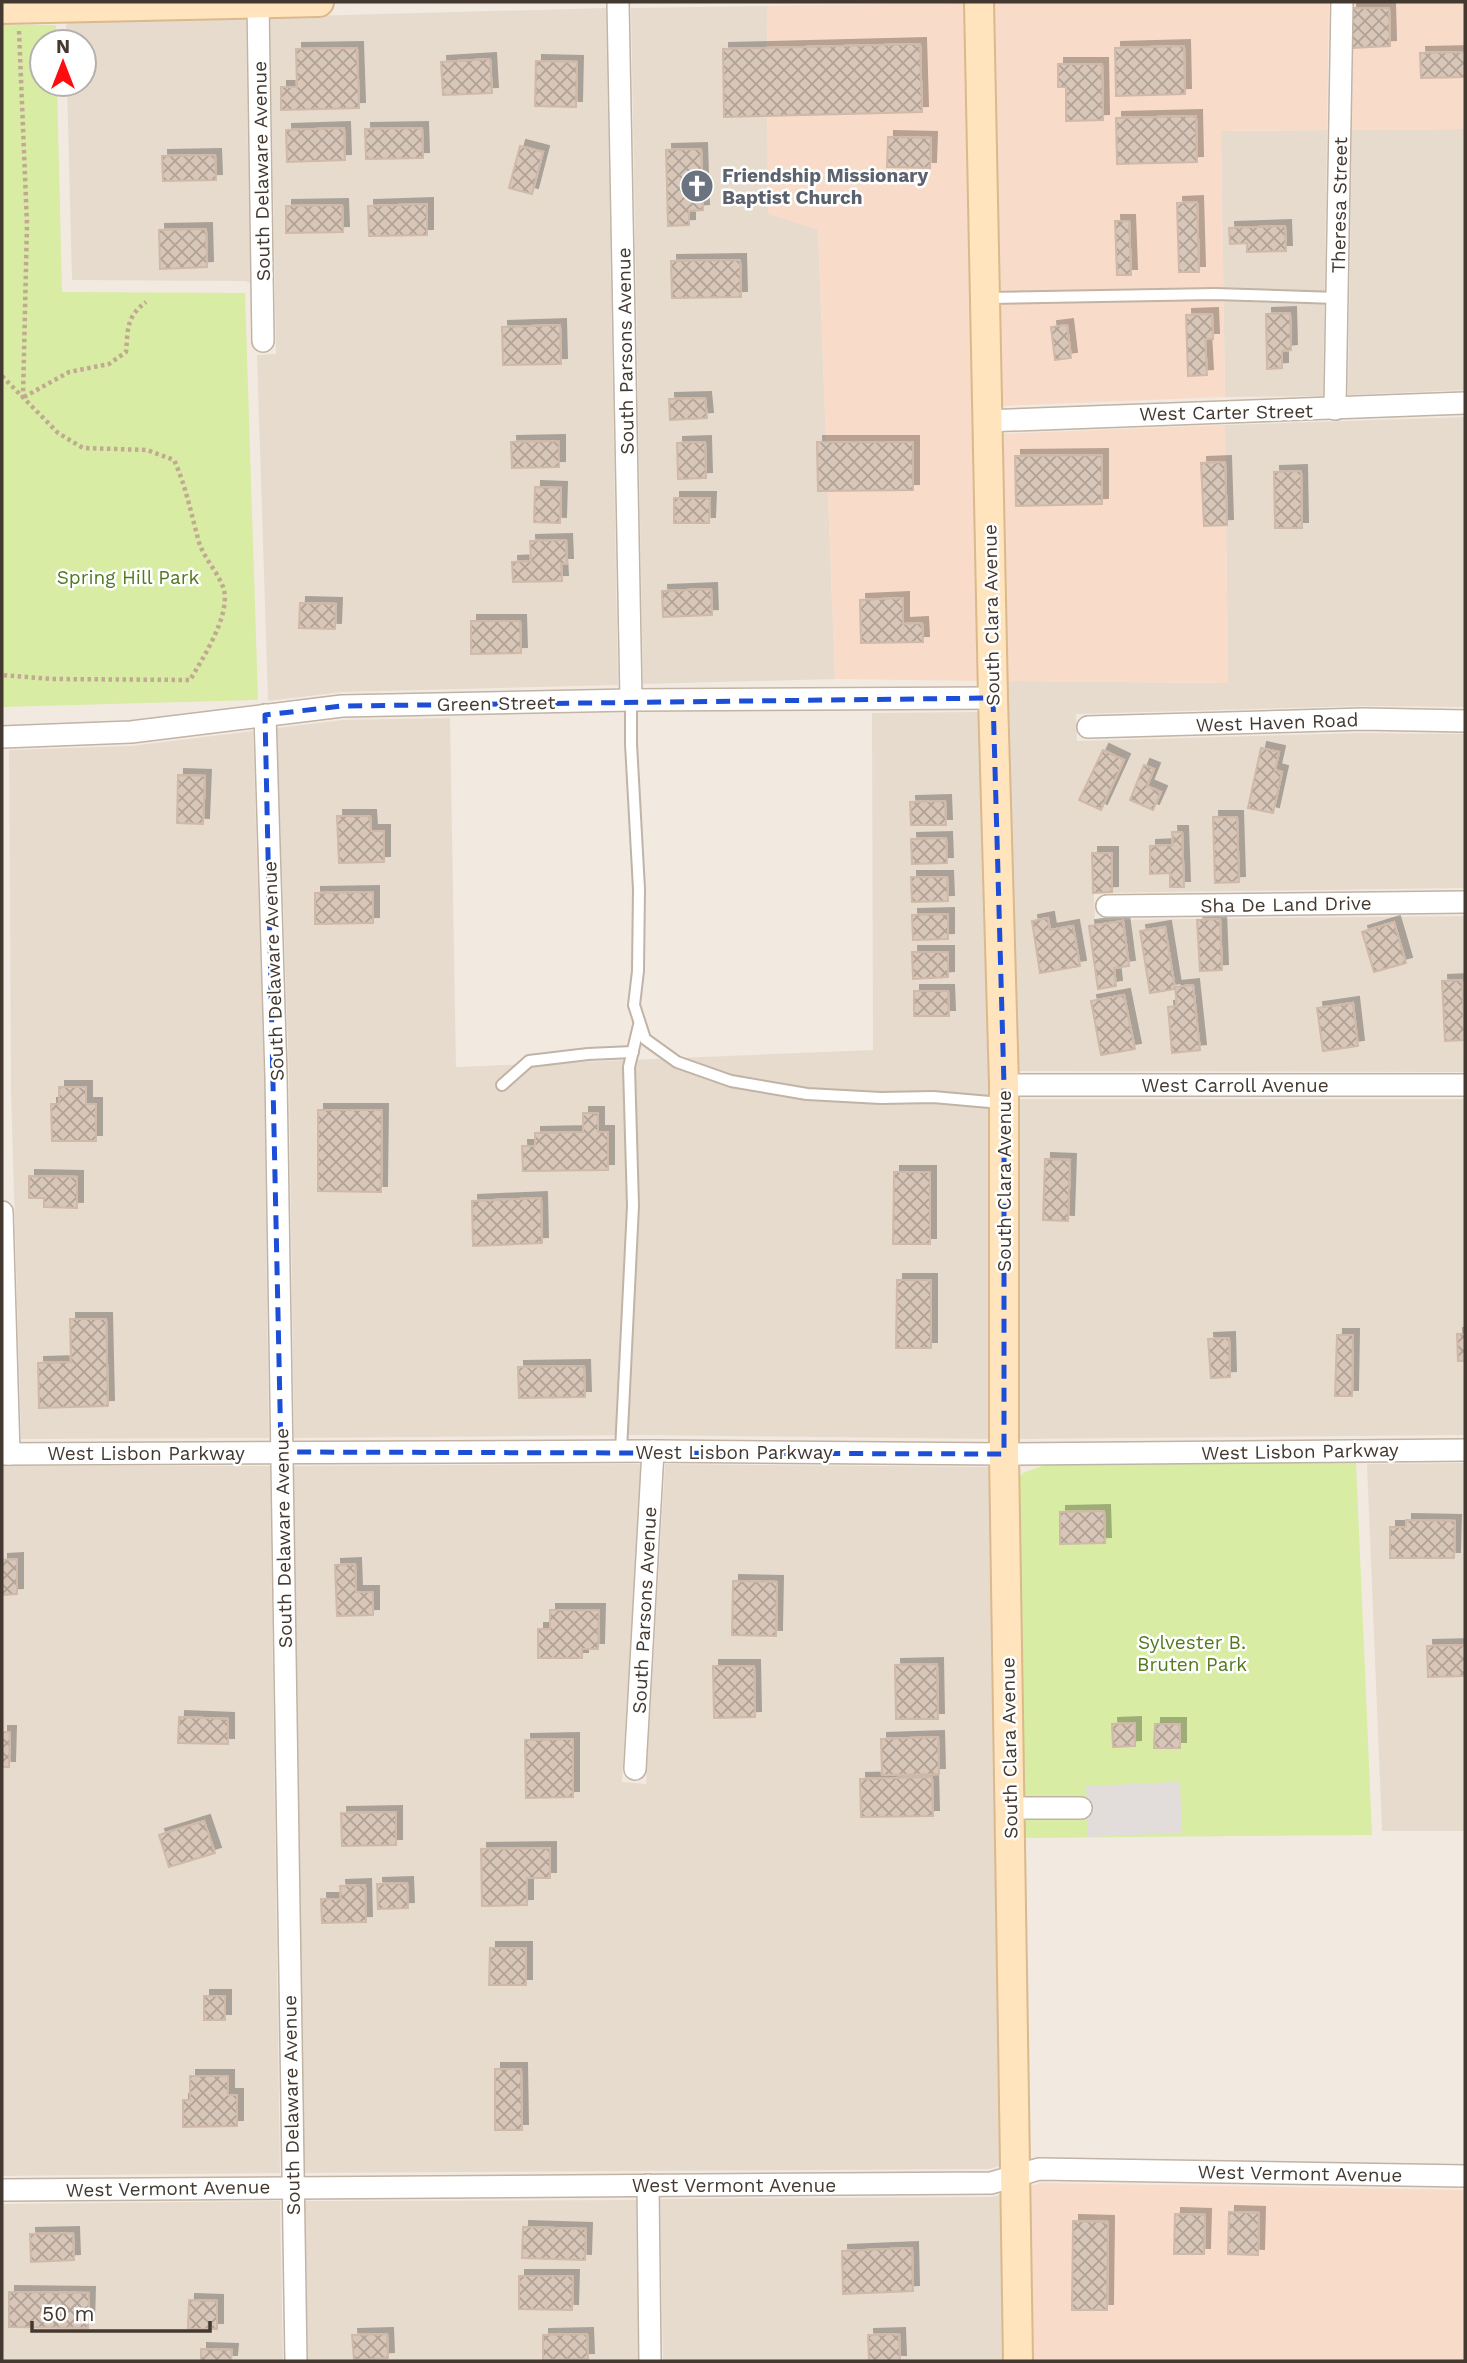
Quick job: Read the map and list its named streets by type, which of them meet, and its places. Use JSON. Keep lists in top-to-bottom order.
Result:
{
  "streets": {
    "street": [
      "South Delaware Avenue",
      "Theresa Street",
      "South Parsons Avenue",
      "West Carter Street",
      "South Clara Avenue",
      "Green Street",
      "West Haven Road",
      "Sha De Land Drive",
      "West Carroll Avenue",
      "West Lisbon Parkway",
      "West Vermont Avenue"
    ]
  },
  "crossings": [
    ["South Delaware Avenue", "Green Street"],
    ["South Delaware Avenue", "West Lisbon Parkway"],
    ["South Delaware Avenue", "West Vermont Avenue"],
    ["Theresa Street", "West Carter Street"],
    ["South Parsons Avenue", "Green Street"],
    ["South Parsons Avenue", "West Lisbon Parkway"],
    ["West Carter Street", "South Clara Avenue"],
    ["South Clara Avenue", "Green Street"],
    ["South Clara Avenue", "West Carroll Avenue"],
    ["South Clara Avenue", "West Lisbon Parkway"],
    ["South Clara Avenue", "West Vermont Avenue"]
  ],
  "parks": ["Spring Hill Park", "Sylvester B. Bruten Park"],
  "places": {
    "church": ["Friendship Missionary Baptist Church"]
  },
  "scale_bar": "50 m",
  "north": "top"
}
